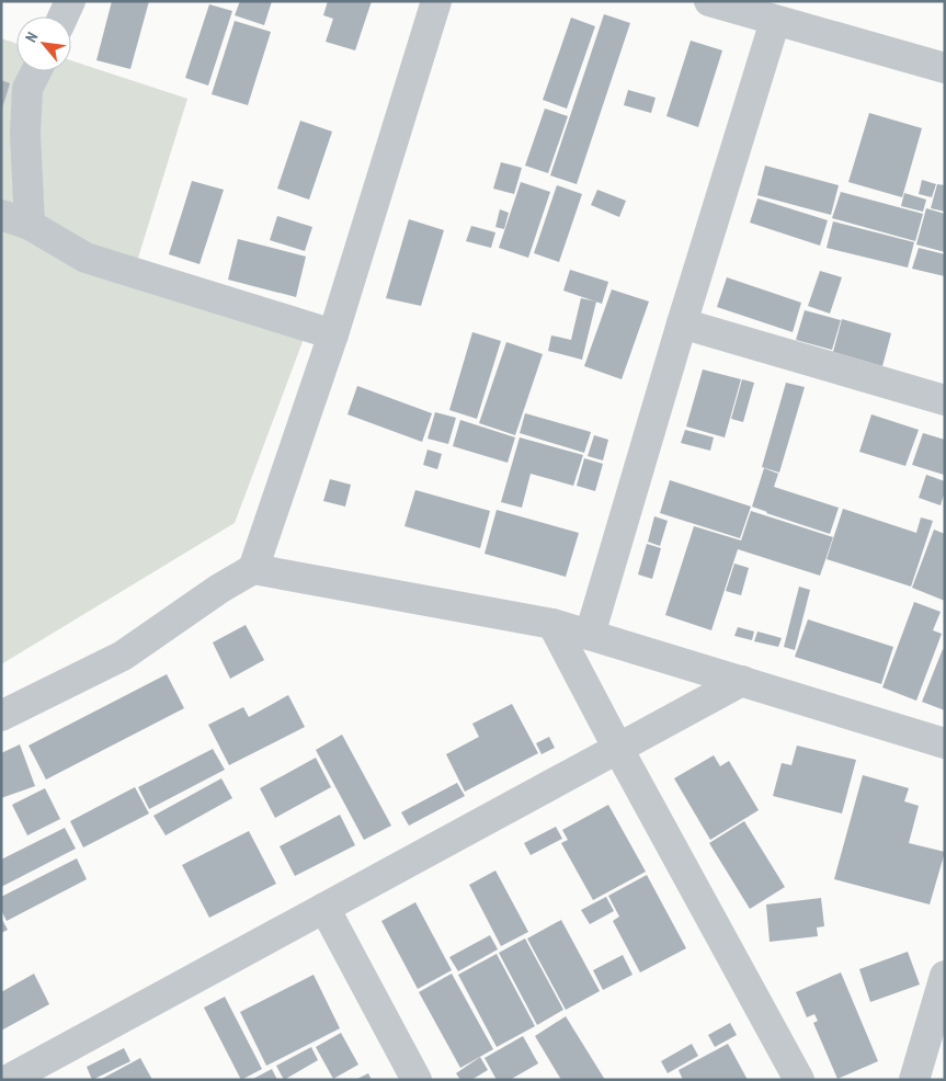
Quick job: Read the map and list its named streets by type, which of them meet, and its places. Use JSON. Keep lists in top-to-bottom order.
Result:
{
  "north": "top left"
}
